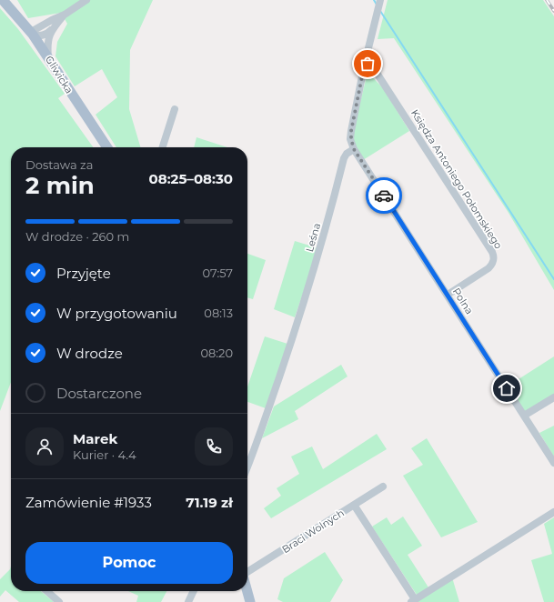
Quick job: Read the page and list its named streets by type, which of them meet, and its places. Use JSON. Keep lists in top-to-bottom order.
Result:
{
  "streets": {
    "main road": ["Gliwicka", "Braci Wolnych"],
    "street": ["Księdza Antoniego Połomskiego", "Leśna", "Polna"]
  },
  "crossings": [
    ["Księdza Antoniego Połomskiego", "Polna"],
    ["Leśna", "Polna"]
  ],
  "page": {
    "heading": ["2 min", "Dostawa za", "08:25–08:30"],
    "panel": [
      "Marek",
      "Kurier · 4.4",
      "Zamówienie #1933",
      "71.19 zł"
    ],
    "bar": "W drodze · 260 m",
    "list": [
      ["Przyjęte", "07:57"],
      ["W przygotowaniu", "08:13"],
      ["W drodze", "08:20"],
      "Dostarczone"
    ],
    "buttons": "Pomoc"
  }
}
